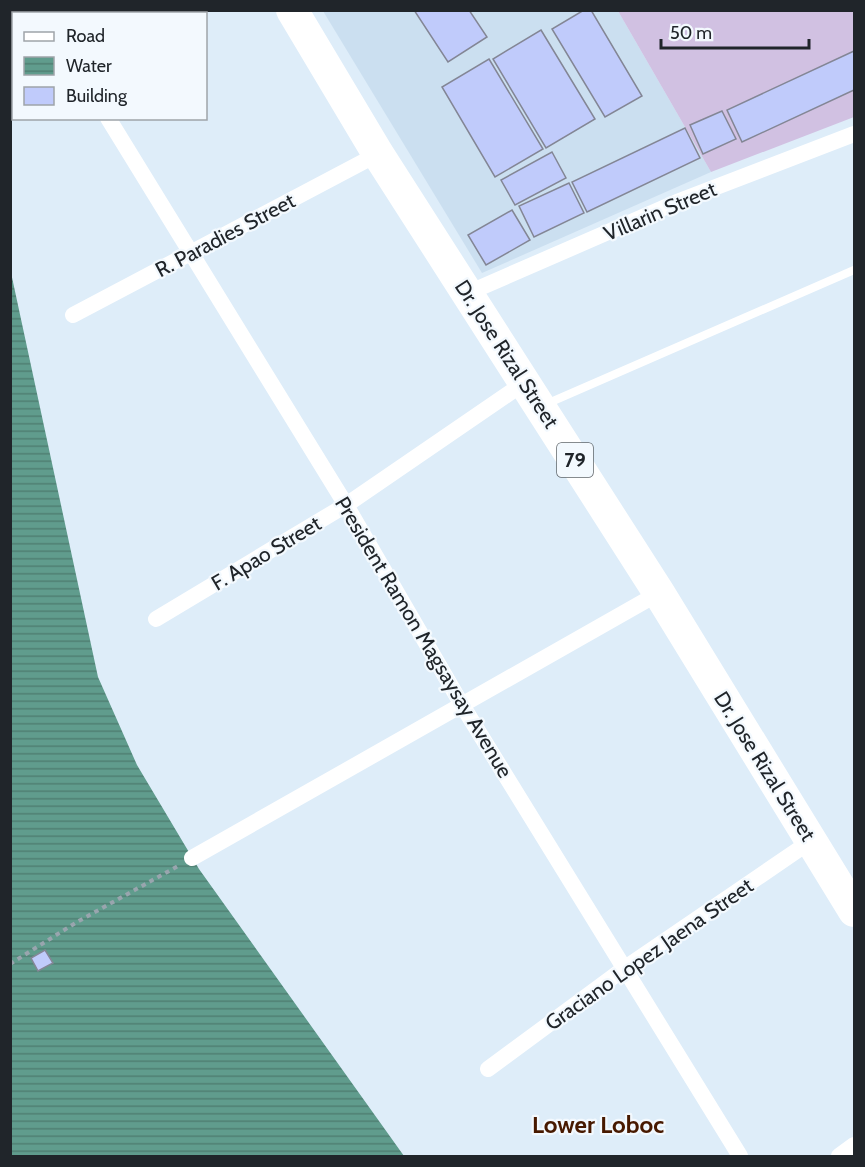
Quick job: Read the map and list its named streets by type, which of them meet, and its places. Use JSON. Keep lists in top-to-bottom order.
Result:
{
  "streets": {
    "highway": ["Dr. Jose Rizal Street", "79"],
    "street": [
      "Villarin Street",
      "R. Paradies Street",
      "F. Apao Street",
      "President Ramon Magsaysay Avenue",
      "Graciano Lopez Jaena Street"
    ]
  },
  "crossings": [
    ["Villarin Street", "Dr. Jose Rizal Street"],
    ["R. Paradies Street", "Dr. Jose Rizal Street"],
    ["R. Paradies Street", "President Ramon Magsaysay Avenue"],
    ["Dr. Jose Rizal Street", "F. Apao Street"],
    ["Dr. Jose Rizal Street", "Graciano Lopez Jaena Street"],
    ["F. Apao Street", "President Ramon Magsaysay Avenue"],
    ["President Ramon Magsaysay Avenue", "Graciano Lopez Jaena Street"]
  ],
  "districts": ["Lower Loboc"],
  "legend": ["Road", "Water", "Building"],
  "scale_bar": "50 m"
}
